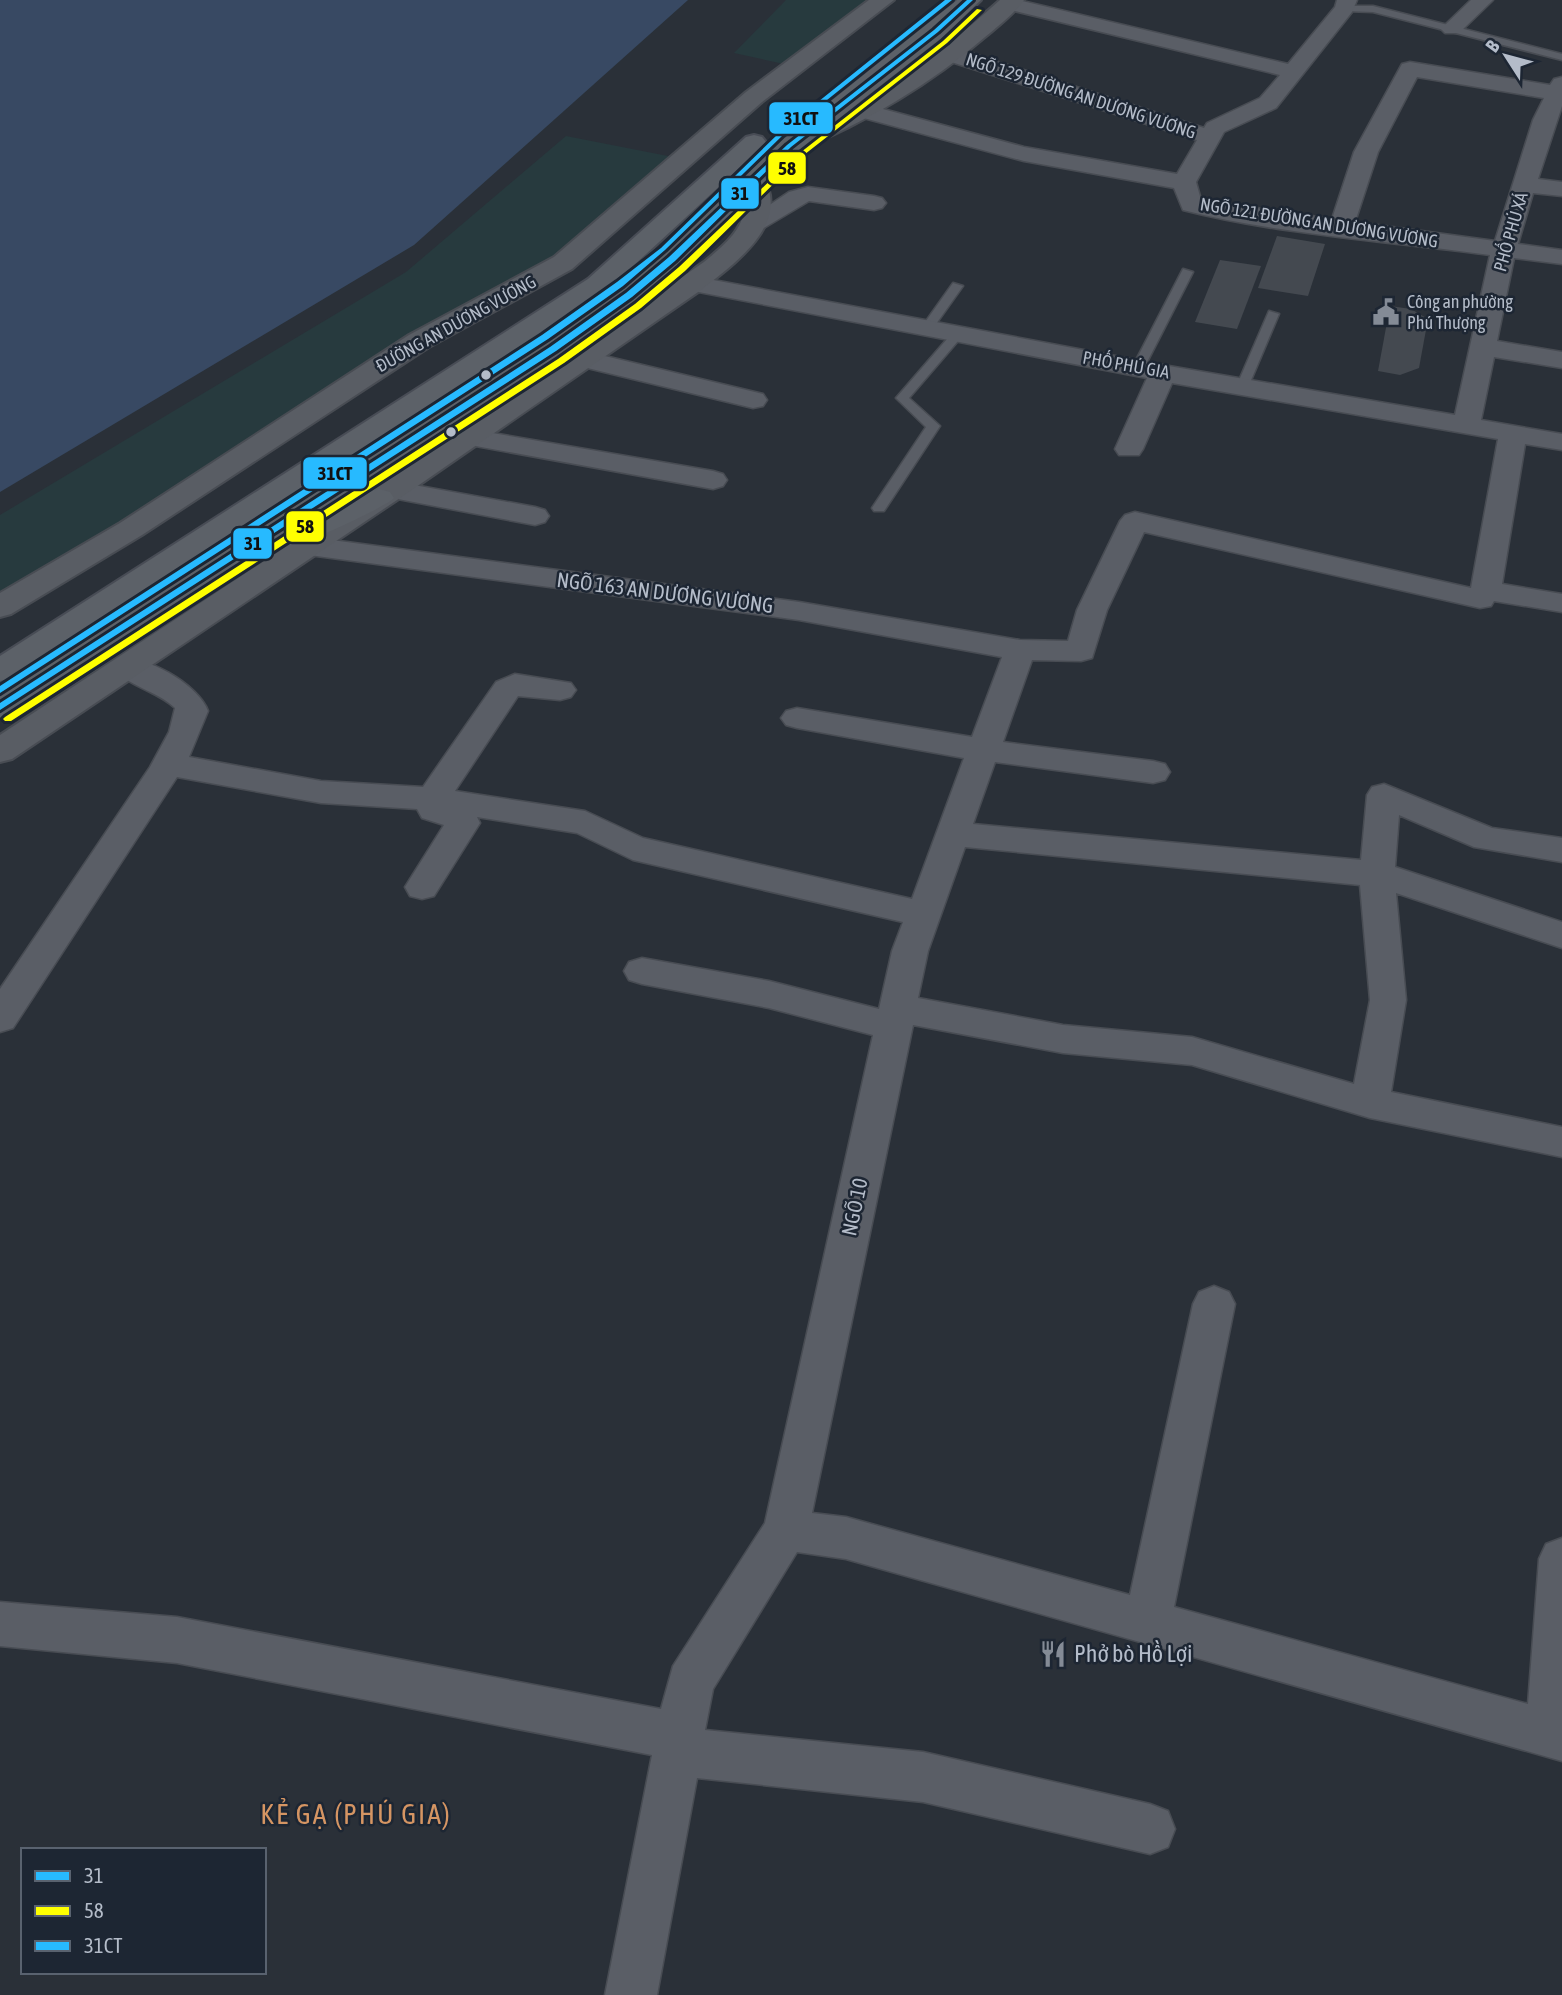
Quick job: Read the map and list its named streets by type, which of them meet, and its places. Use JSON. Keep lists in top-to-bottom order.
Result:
{
  "streets": {
    "main road": ["ĐƯỜNG AN DƯƠNG VƯƠNG"],
    "street": [
      "NGÕ 129 ĐƯỜNG AN DƯƠNG VƯƠNG",
      "NGÕ 121 ĐƯỜNG AN DƯƠNG VƯƠNG",
      "PHỐ PHÚ XÁ",
      "PHỐ PHÚ GIA",
      "NGÕ 163 AN DƯƠNG VƯƠNG",
      "NGÕ 10"
    ]
  },
  "crossings": [
    ["NGÕ 129 ĐƯỜNG AN DƯƠNG VƯƠNG", "NGÕ 121 ĐƯỜNG AN DƯƠNG VƯƠNG"],
    ["NGÕ 121 ĐƯỜNG AN DƯƠNG VƯƠNG", "PHỐ PHÚ XÁ"],
    ["PHỐ PHÚ XÁ", "PHỐ PHÚ GIA"],
    ["NGÕ 163 AN DƯƠNG VƯƠNG", "NGÕ 10"]
  ],
  "districts": ["KẺ GẠ (PHÚ GIA)"],
  "places": {
    "public building": ["Công an phường Phú Thượng"],
    "restaurant": ["Phở bò Hồ Lợi"]
  },
  "lines": ["transit line 31", "transit line 31CT", "transit line 58"],
  "legend": ["31", "58", "31CT"],
  "north": "top left"
}
